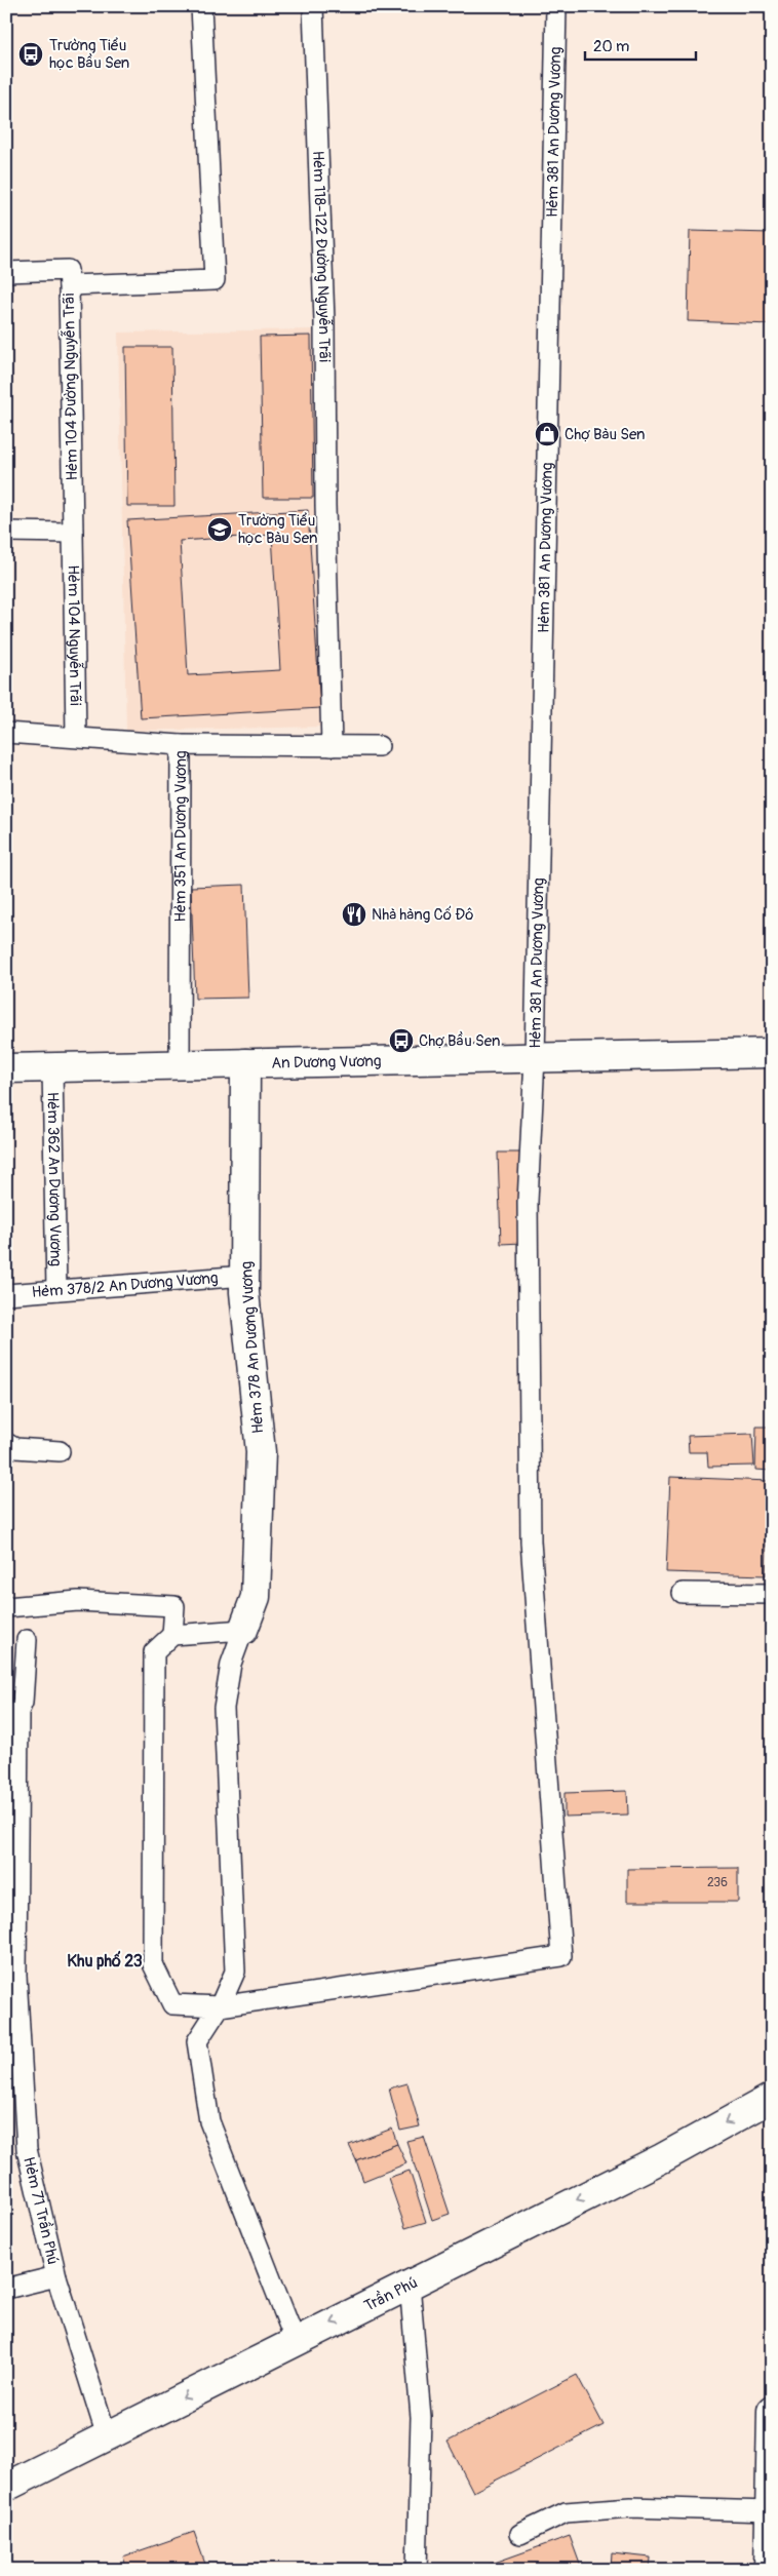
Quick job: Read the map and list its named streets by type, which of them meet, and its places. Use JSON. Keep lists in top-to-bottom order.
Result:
{
  "streets": {
    "main road": ["An Dương Vương", "Hẻm 378 An Dương Vương", "Trần Phú"],
    "lane": [
      "Hẻm 381 An Dương Vương",
      "Hẻm 118-122 Đường Nguyễn Trãi",
      "Hẻm 104 Đường Nguyễn Trãi",
      "Hẻm 104 Nguyễn Trãi",
      "Hẻm 351 An Dương Vương",
      "Hẻm 362 An Dương Vương",
      "Hẻm 378/2 An Dương Vương",
      "Hẻm 71 Trần Phú"
    ]
  },
  "crossings": [
    ["Hẻm 381 An Dương Vương", "An Dương Vương"],
    ["Hẻm 118-122 Đường Nguyễn Trãi", "Hẻm 351 An Dương Vương"],
    ["Hẻm 104 Đường Nguyễn Trãi", "Hẻm 104 Nguyễn Trãi"],
    ["Hẻm 351 An Dương Vương", "An Dương Vương"],
    ["An Dương Vương", "Hẻm 362 An Dương Vương"],
    ["An Dương Vương", "Hẻm 378 An Dương Vương"],
    ["Hẻm 362 An Dương Vương", "Hẻm 378/2 An Dương Vương"],
    ["Hẻm 378/2 An Dương Vương", "Hẻm 378 An Dương Vương"],
    ["Hẻm 71 Trần Phú", "Trần Phú"]
  ],
  "one_way": ["Trần Phú"],
  "districts": ["Khu phố 23"],
  "places": {
    "bus stop": ["Trường Tiểu học Bầu Sen", "Chợ Bầu Sen"],
    "shop": ["Chợ Bàu Sen"],
    "school or university": ["Trường Tiểu học Bàu Sen"],
    "restaurant": ["Nhà hàng Cố Đô"]
  },
  "house_numbers": ["236"],
  "scale_bar": "20 m"
}
